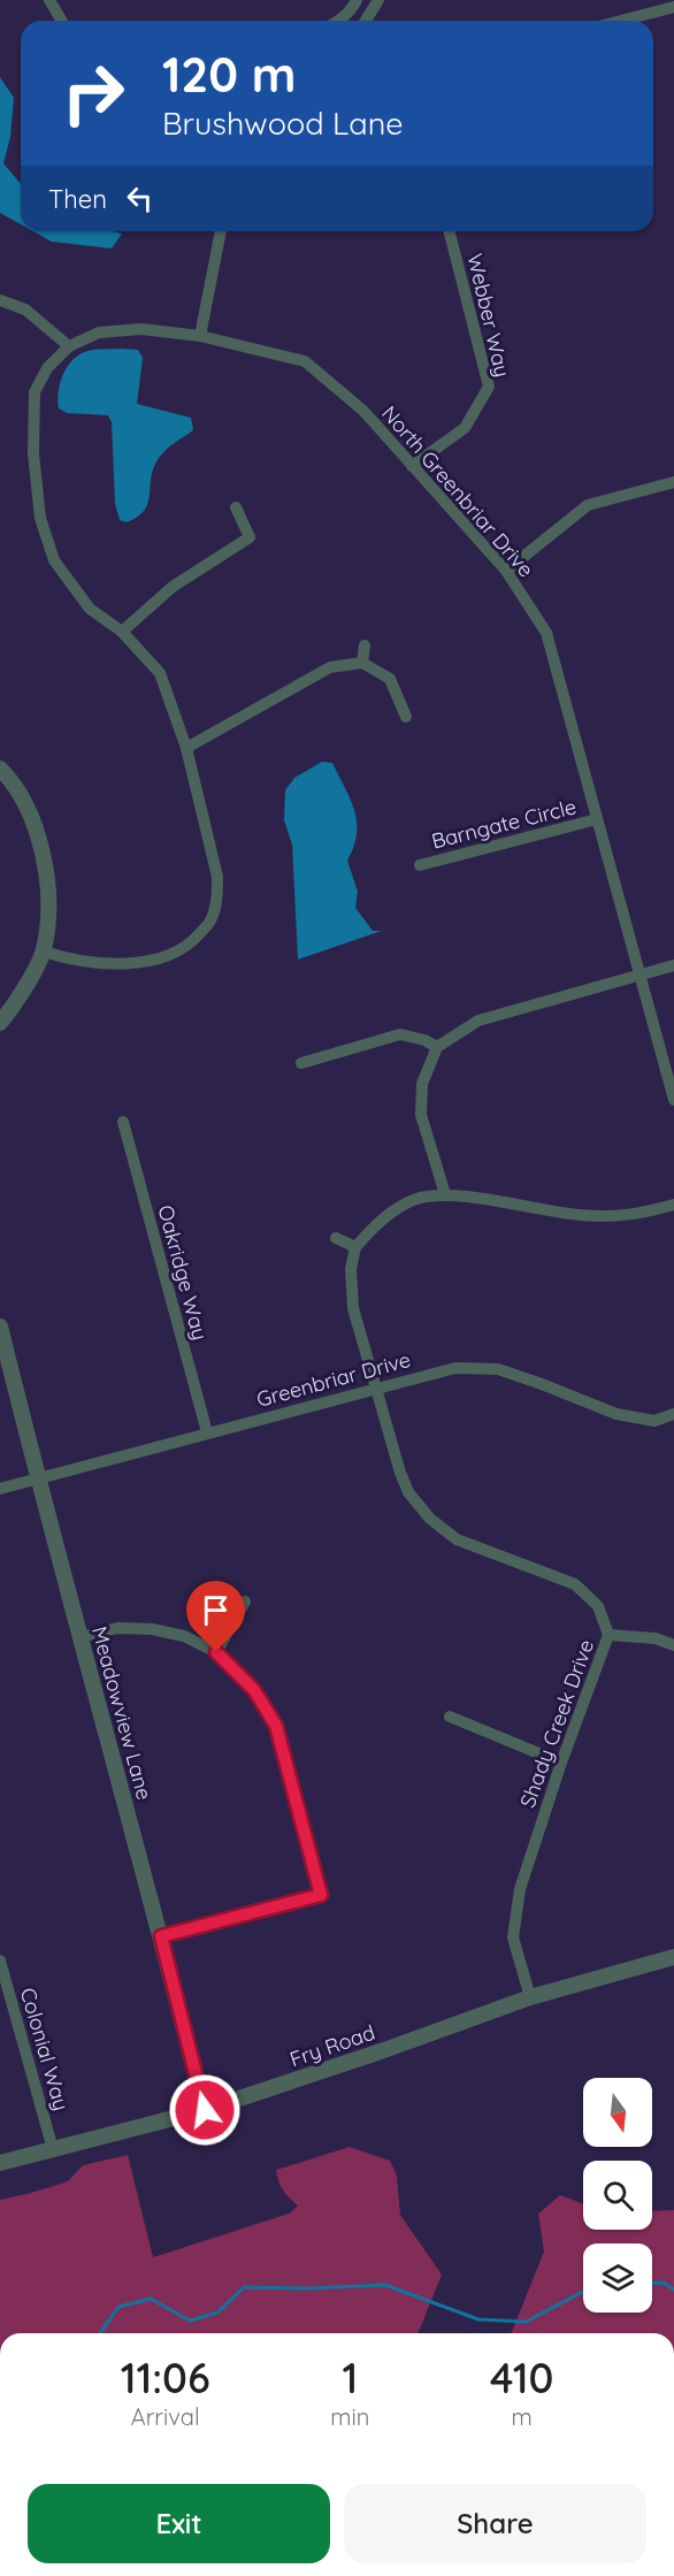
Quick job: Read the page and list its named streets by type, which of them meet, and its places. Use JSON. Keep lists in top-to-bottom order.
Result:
{
  "streets": {
    "street": [
      "Webber Way",
      "North Greenbriar Drive",
      "Barngate Circle",
      "Oakridge Way",
      "Greenbriar Drive",
      "Meadowview Lane",
      "Shady Creek Drive",
      "Fry Road",
      "Colonial Way"
    ]
  },
  "crossings": [
    ["Webber Way", "North Greenbriar Drive"],
    ["North Greenbriar Drive", "Barngate Circle"],
    ["Oakridge Way", "Greenbriar Drive"],
    ["Greenbriar Drive", "Meadowview Lane"],
    ["Greenbriar Drive", "Shady Creek Drive"],
    ["Meadowview Lane", "Fry Road"],
    ["Shady Creek Drive", "Fry Road"],
    ["Fry Road", "Colonial Way"]
  ],
  "north": "bottom",
  "page": {
    "turn": ["120 m", "Brushwood Lane"],
    "then": "Then",
    "eta": [
      "11:06",
      "Arrival",
      "1",
      "min",
      "410",
      "m"
    ],
    "buttons": ["Exit", "Share"]
  }
}
